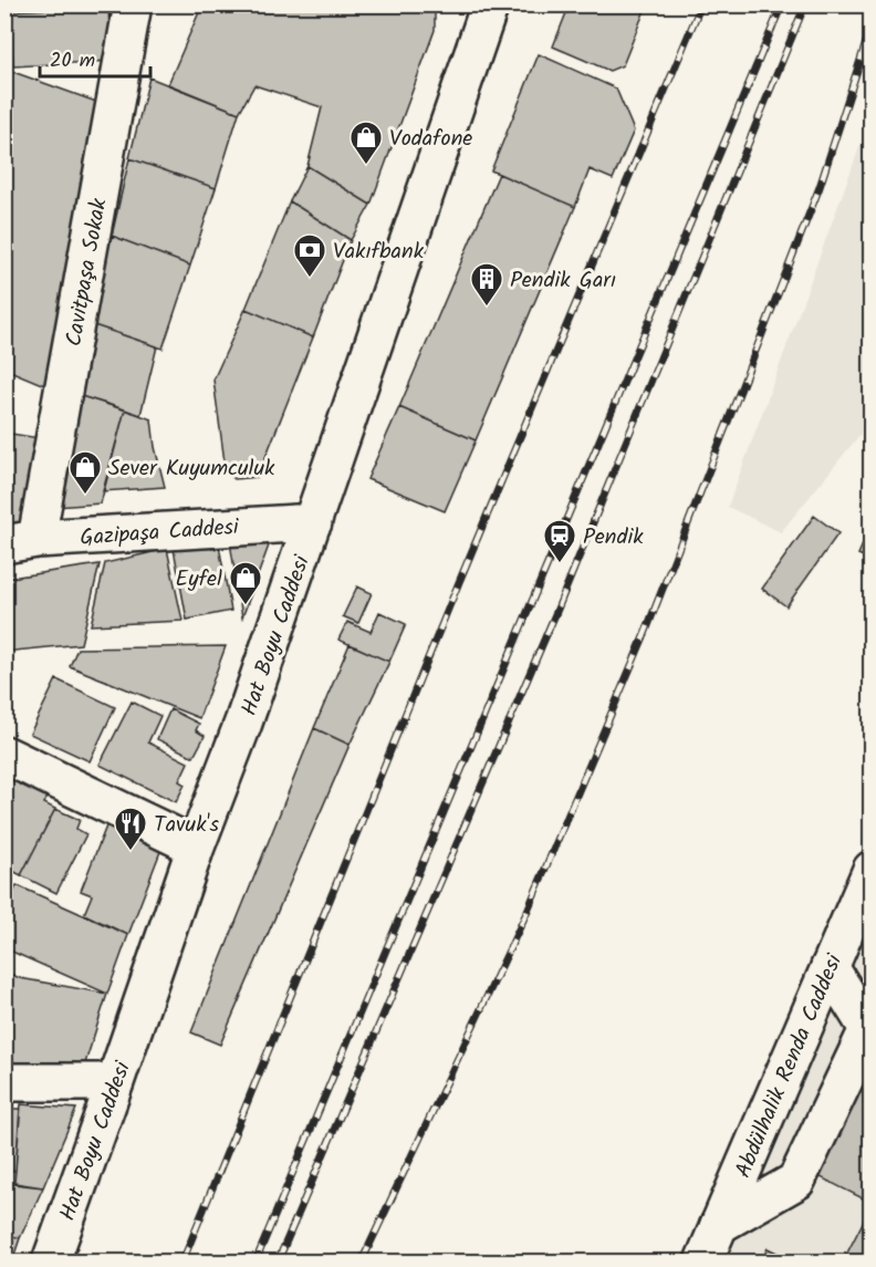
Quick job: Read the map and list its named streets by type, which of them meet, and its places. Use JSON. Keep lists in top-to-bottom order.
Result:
{
  "streets": {
    "street": [
      "Cavitpaşa Sokak",
      "Gazipaşa Caddesi",
      "Hat Boyu Caddesi",
      "Abdülhalik Renda Caddesi"
    ]
  },
  "crossings": [
    ["Cavitpaşa Sokak", "Gazipaşa Caddesi"],
    ["Gazipaşa Caddesi", "Hat Boyu Caddesi"]
  ],
  "places": {
    "shop": ["Vodafone", "Sever Kuyumculuk", "Eyfel"],
    "bank": ["Vakıfbank"],
    "building": ["Pendik Garı"],
    "station": ["Pendik"],
    "restaurant": ["Tavuk's"]
  },
  "scale_bar": "20 m"
}
